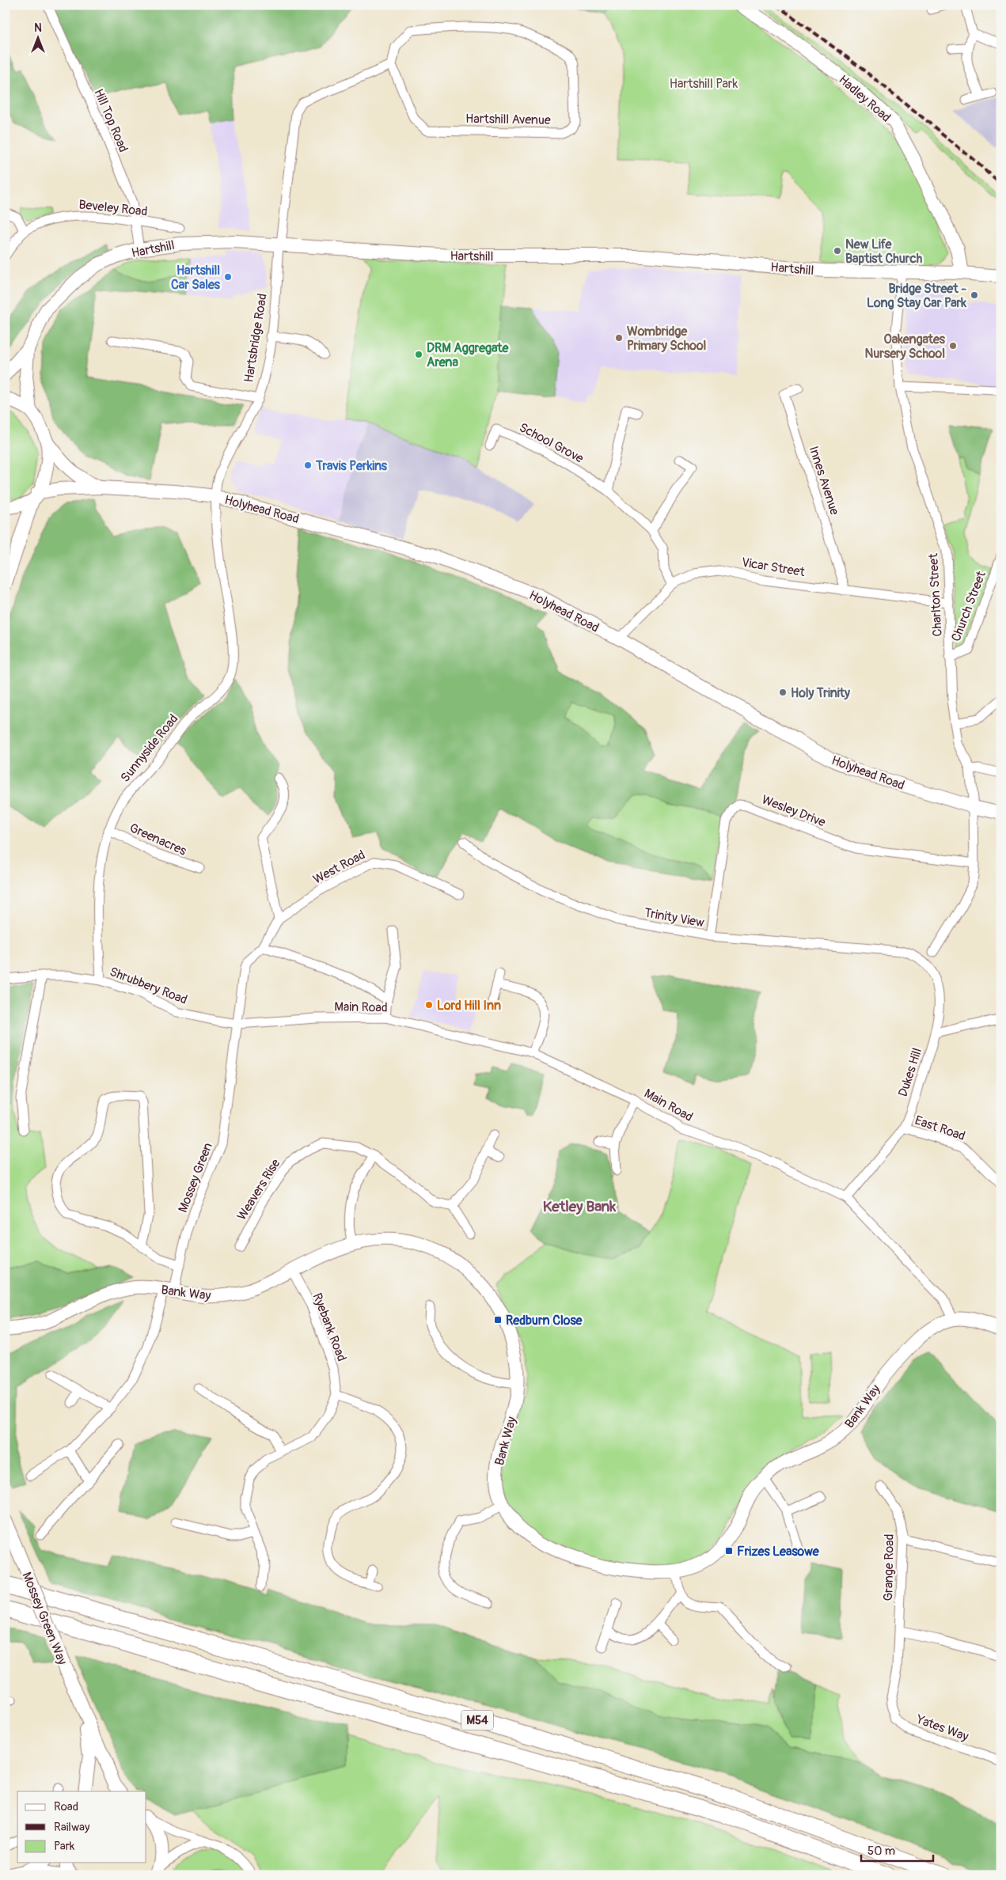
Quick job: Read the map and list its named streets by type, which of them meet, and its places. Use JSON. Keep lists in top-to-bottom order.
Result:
{
  "streets": {
    "highway": ["M54"],
    "street": [
      "Hadley Road",
      "Hartshill Avenue",
      "Hill Top Road",
      "Beveley Road",
      "Hartshill",
      "Hartsbridge Road",
      "School Grove",
      "Innes Avenue",
      "Holyhead Road",
      "Vicar Street",
      "Charlton Street",
      "Church Street",
      "Sunnyside Road",
      "Wesley Drive",
      "Greenacres",
      "West Road",
      "Trinity View",
      "Shrubbery Road",
      "Main Road",
      "Dukes Hill",
      "East Road",
      "Mossey Green",
      "Weavers Rise",
      "Bank Way",
      "Ryebank Road",
      "Grange Road",
      "Mossey Green Way",
      "Yates Way"
    ]
  },
  "crossings": [
    ["Hadley Road", "Hartshill"],
    ["Hill Top Road", "Beveley Road"],
    ["Hill Top Road", "Hartshill"],
    ["Hartshill", "Hartsbridge Road"],
    ["Hartshill", "Charlton Street"],
    ["Hartsbridge Road", "Holyhead Road"],
    ["Hartsbridge Road", "Sunnyside Road"],
    ["School Grove", "Vicar Street"],
    ["Innes Avenue", "Vicar Street"],
    ["Holyhead Road", "Vicar Street"],
    ["Holyhead Road", "Charlton Street"],
    ["Holyhead Road", "Sunnyside Road"],
    ["Vicar Street", "Charlton Street"],
    ["Charlton Street", "Church Street"],
    ["Sunnyside Road", "Greenacres"],
    ["Sunnyside Road", "Shrubbery Road"],
    ["Wesley Drive", "Trinity View"],
    ["West Road", "Shrubbery Road"],
    ["West Road", "Mossey Green"],
    ["Trinity View", "Dukes Hill"],
    ["Shrubbery Road", "Main Road"],
    ["Shrubbery Road", "Mossey Green"],
    ["Main Road", "Dukes Hill"],
    ["Main Road", "Bank Way"],
    ["Dukes Hill", "East Road"],
    ["Mossey Green", "Bank Way"],
    ["Bank Way", "Ryebank Road"],
    ["Grange Road", "Yates Way"]
  ],
  "districts": ["Ketley Bank"],
  "parks": ["Hartshill Park"],
  "places": {
    "other": [
      "New Life Baptist Church",
      "Hartshill Car Sales",
      "Bridge Street - Long Stay Car Park",
      "Wombridge Primary School",
      "Oakengates Nursery School",
      "DRM Aggregate Arena",
      "Travis Perkins",
      "Holy Trinity",
      "Lord Hill Inn"
    ],
    "transit": ["Redburn Close", "Frizes Leasowe"]
  },
  "legend": ["Road", "Railway", "Park"],
  "scale_bar": "50 m",
  "north": "top"
}
